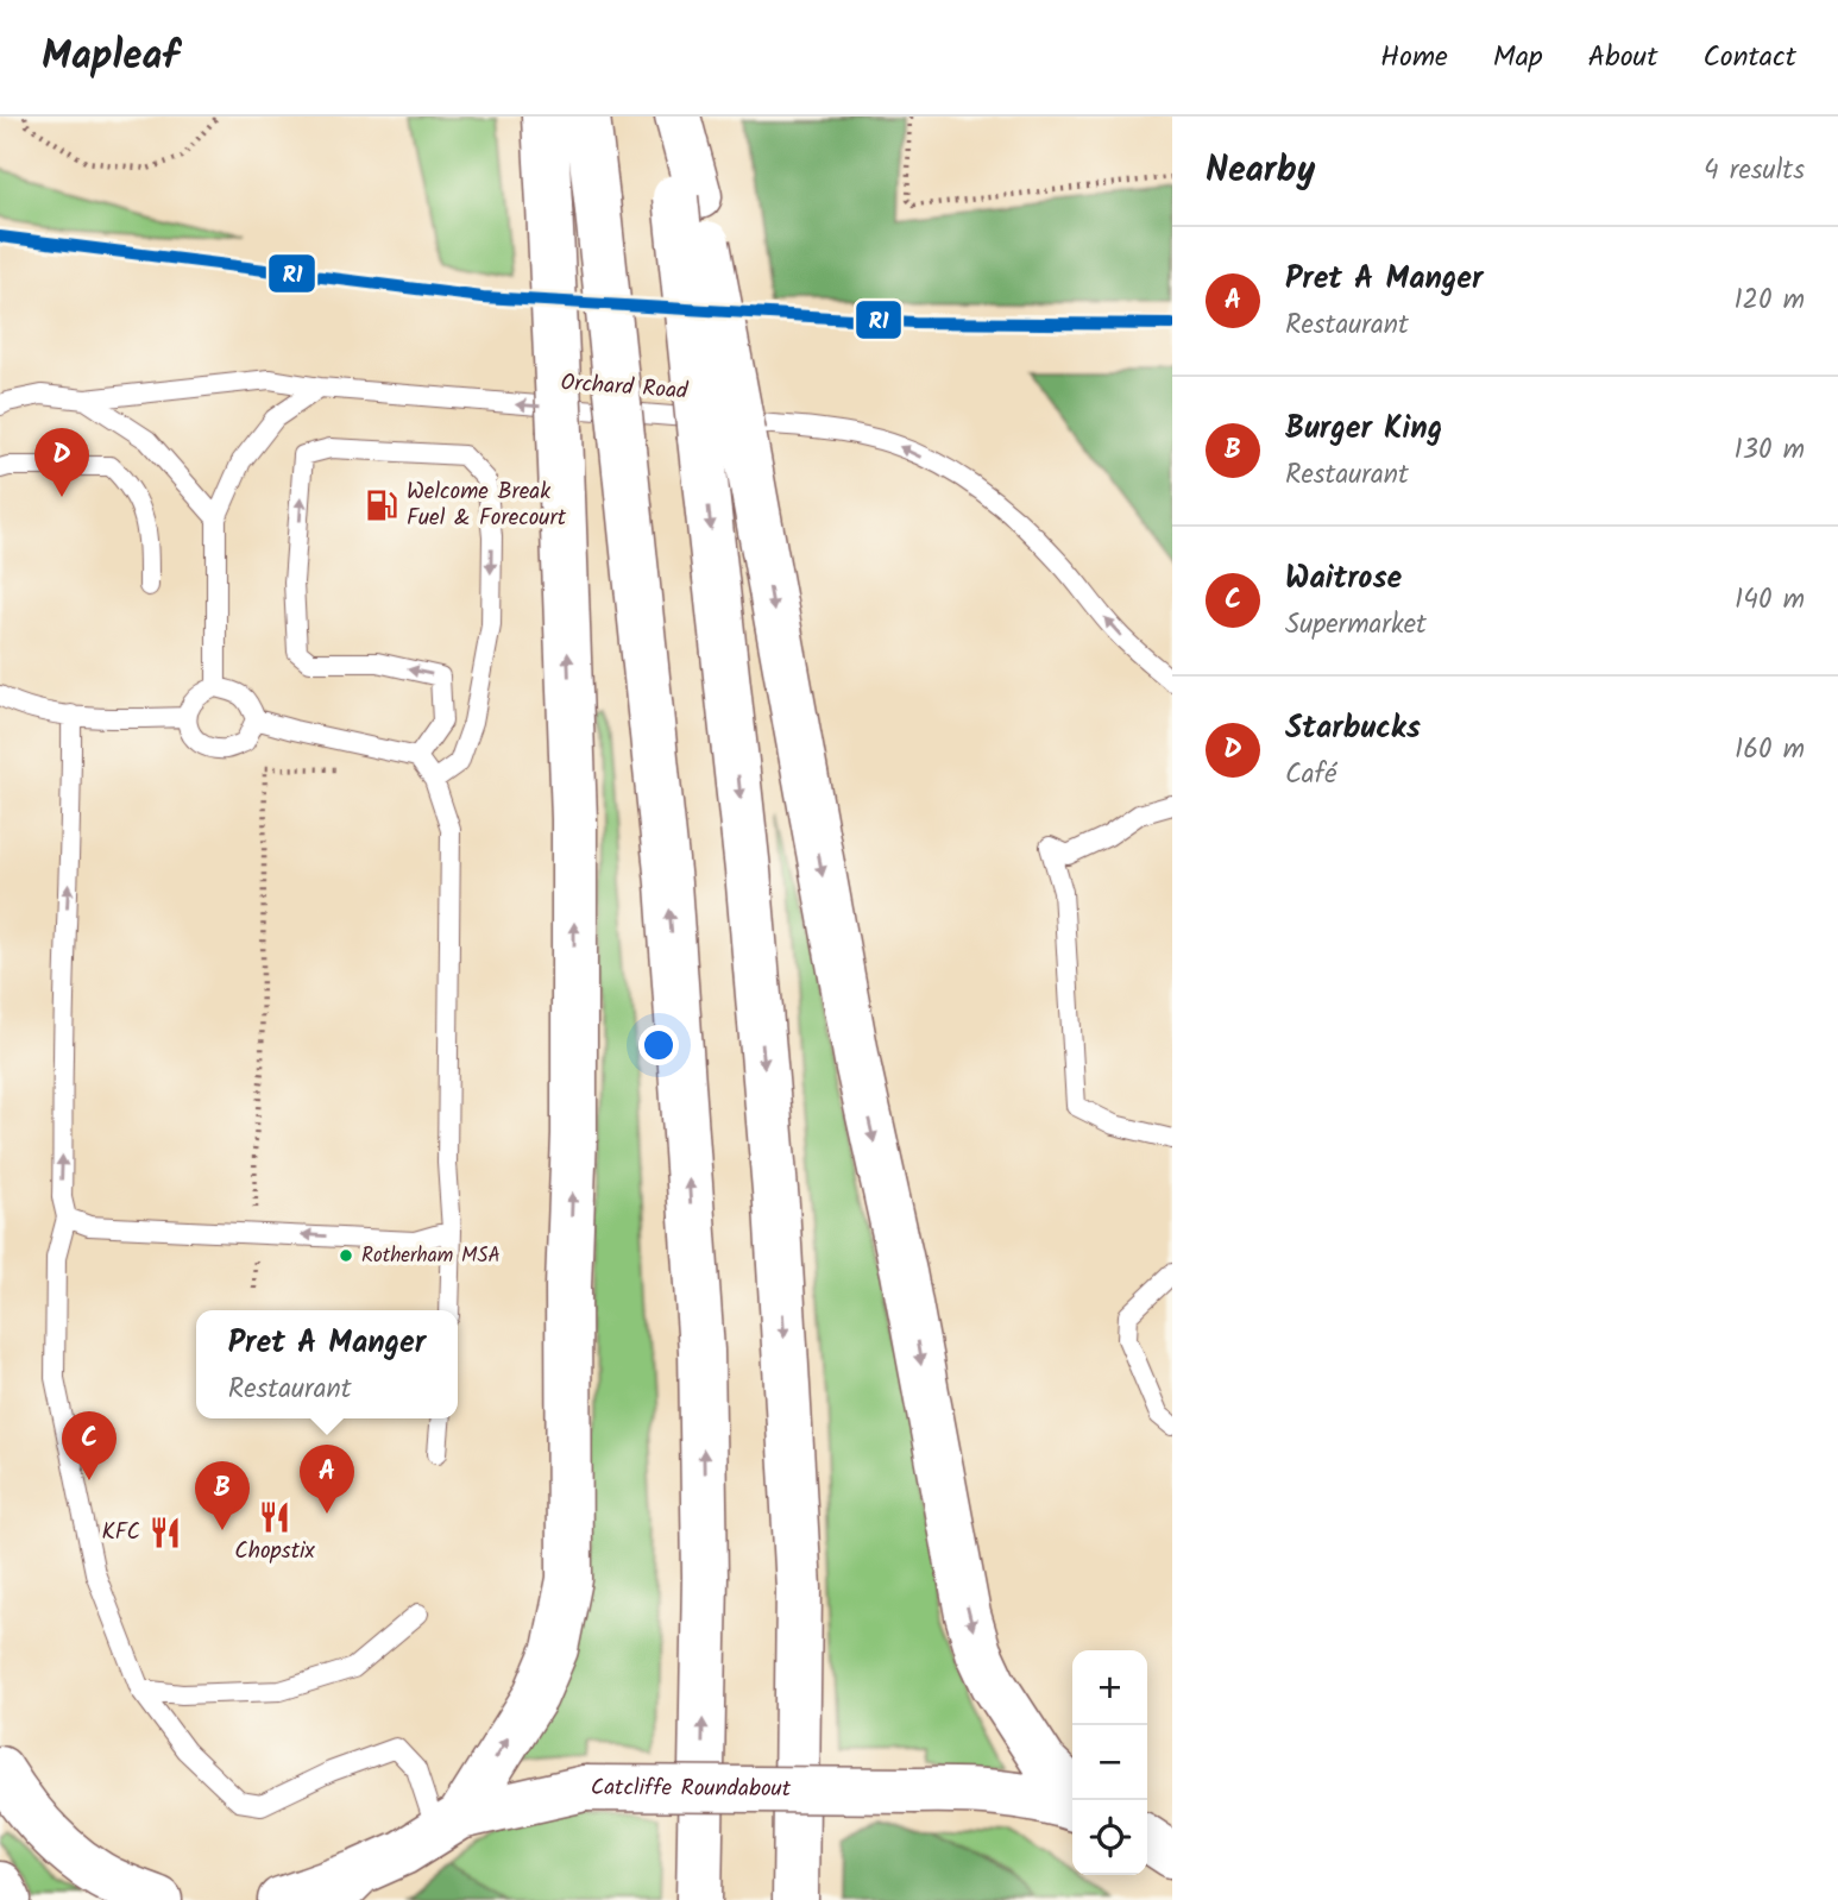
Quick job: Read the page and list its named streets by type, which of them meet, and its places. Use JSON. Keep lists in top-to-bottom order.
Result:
{
  "streets": {
    "highway": ["Catcliffe Roundabout"],
    "lane": ["Orchard Road"]
  },
  "one_way": ["Orchard Road"],
  "places": {
    "fuel station": ["Welcome Break Fuel & Forecourt"],
    "other": ["Rotherham MSA"],
    "restaurant": ["Chopstix", "KFC"]
  },
  "lines": ["transit line R1"],
  "page": {
    "header": "Mapleaf",
    "nav": [
      "Home",
      "Map",
      "About",
      "Contact"
    ],
    "heading": ["Nearby", "4 results"],
    "list": [
      {
        "mark": "A",
        "name": "Pret A Manger",
        "note": "Restaurant",
        "value": "120 m"
      },
      {
        "mark": "B",
        "name": "Burger King",
        "note": "Restaurant",
        "value": "130 m"
      },
      {
        "mark": "C",
        "name": "Waitrose",
        "note": "Supermarket",
        "value": "140 m"
      },
      {
        "mark": "D",
        "name": "Starbucks",
        "note": "Café",
        "value": "160 m"
      }
    ],
    "pins": [
      "D",
      "C",
      "A",
      "B"
    ],
    "popup": ["Pret A Manger", "Restaurant"],
    "map_buttons": ["+", "−"]
  }
}
